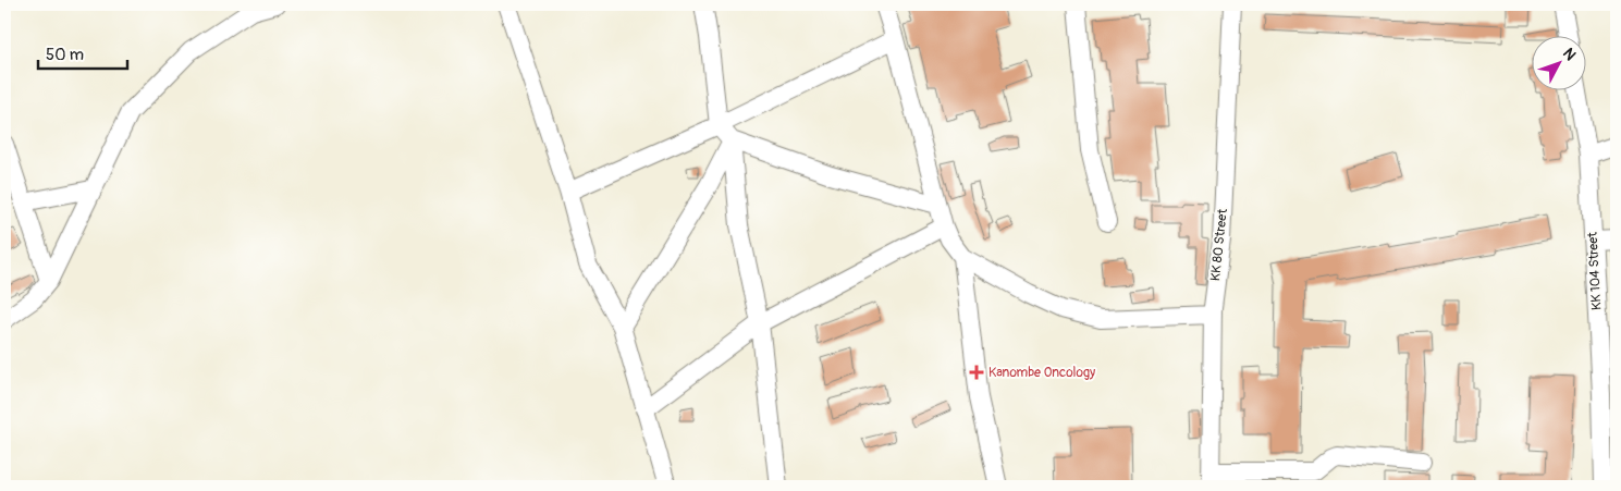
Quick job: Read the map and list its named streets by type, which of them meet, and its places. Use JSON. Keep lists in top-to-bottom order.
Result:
{
  "streets": {
    "street": ["KK 80 Street", "KK 104 Street"]
  },
  "places": {
    "health": ["Kanombe Oncology"]
  },
  "scale_bar": "50 m",
  "north": "top right"
}
